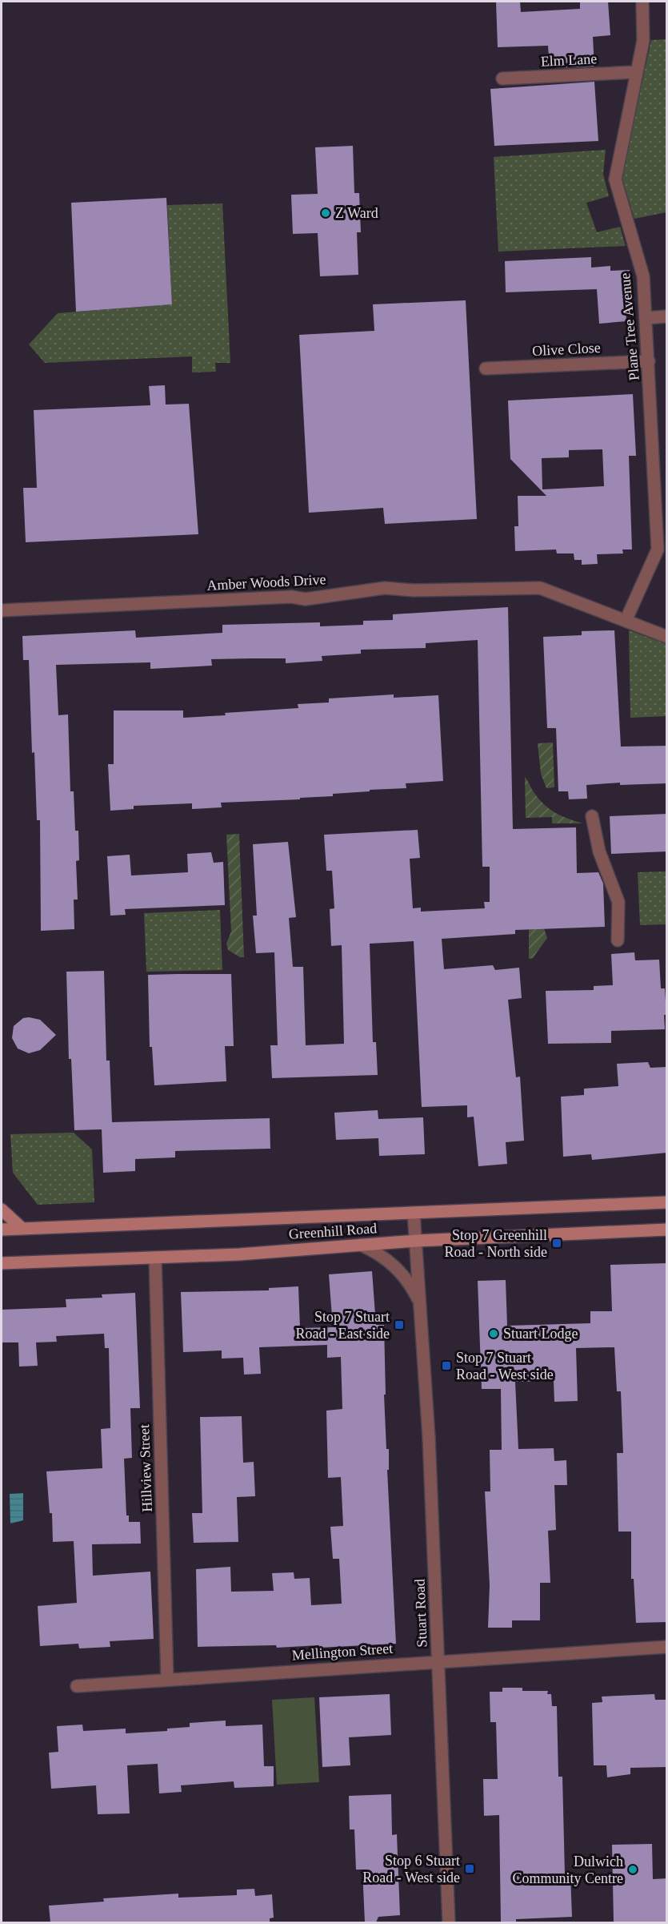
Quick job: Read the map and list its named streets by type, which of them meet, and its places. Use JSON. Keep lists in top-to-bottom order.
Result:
{
  "streets": {
    "main road": ["Greenhill Road"],
    "street": [
      "Elm Lane",
      "Plane Tree Avenue",
      "Olive Close",
      "Amber Woods Drive",
      "Hillview Street",
      "Stuart Road",
      "Mellington Street"
    ]
  },
  "crossings": [
    ["Elm Lane", "Plane Tree Avenue"],
    ["Plane Tree Avenue", "Olive Close"],
    ["Plane Tree Avenue", "Amber Woods Drive"],
    ["Greenhill Road", "Hillview Street"],
    ["Greenhill Road", "Stuart Road"],
    ["Hillview Street", "Mellington Street"],
    ["Stuart Road", "Mellington Street"]
  ],
  "places": {
    "other": ["Z Ward", "Stuart Lodge", "Dulwich Community Centre"],
    "transit": [
      "Stop 7 Greenhill Road - North side",
      "Stop 7 Stuart Road - East side",
      "Stop 7 Stuart Road - West side",
      "Stop 6 Stuart Road - West side"
    ]
  }
}
